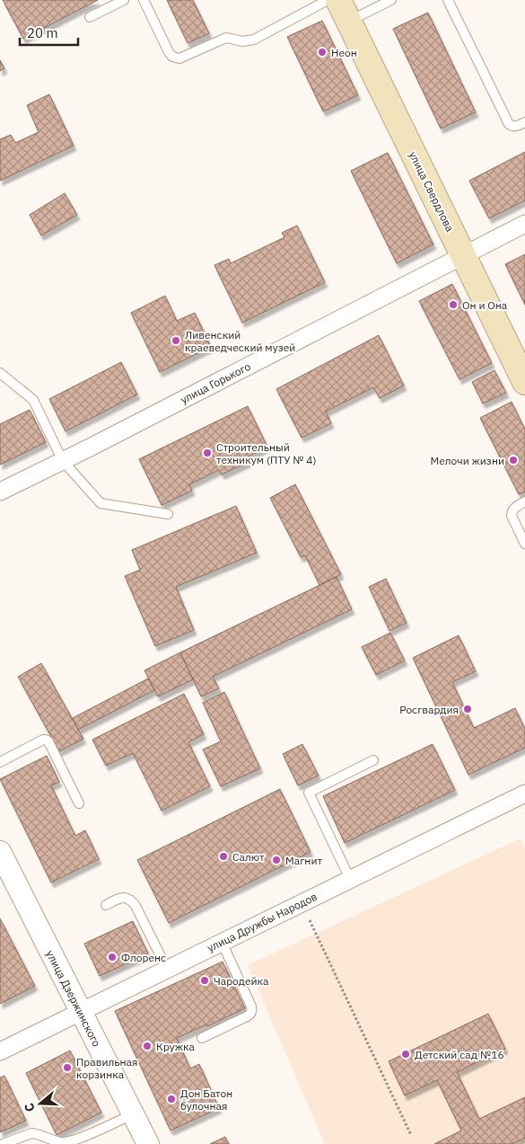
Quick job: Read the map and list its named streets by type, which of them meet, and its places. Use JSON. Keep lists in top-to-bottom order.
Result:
{
  "streets": {
    "main road": ["улица Свердлова"],
    "street": ["улица Горького", "улица Дружбы Народов", "улица Дзержинского"]
  },
  "crossings": [
    ["улица Свердлова", "улица Горького"],
    ["улица Дружбы Народов", "улица Дзержинского"]
  ],
  "places": [
    "Неон",
    "Он и Она",
    "Ливенский краеведческий музей",
    "Строительный техникум (ПТУ № 4)",
    "Мелочи жизни",
    "Росгвардия",
    "Салют",
    "Магнит",
    "Флоренс",
    "Чародейка",
    "Кружка",
    "Детский сад №16",
    "Правильная корзинка",
    "Дон Батон булочная"
  ],
  "scale_bar": "20 m",
  "north": "left"
}
